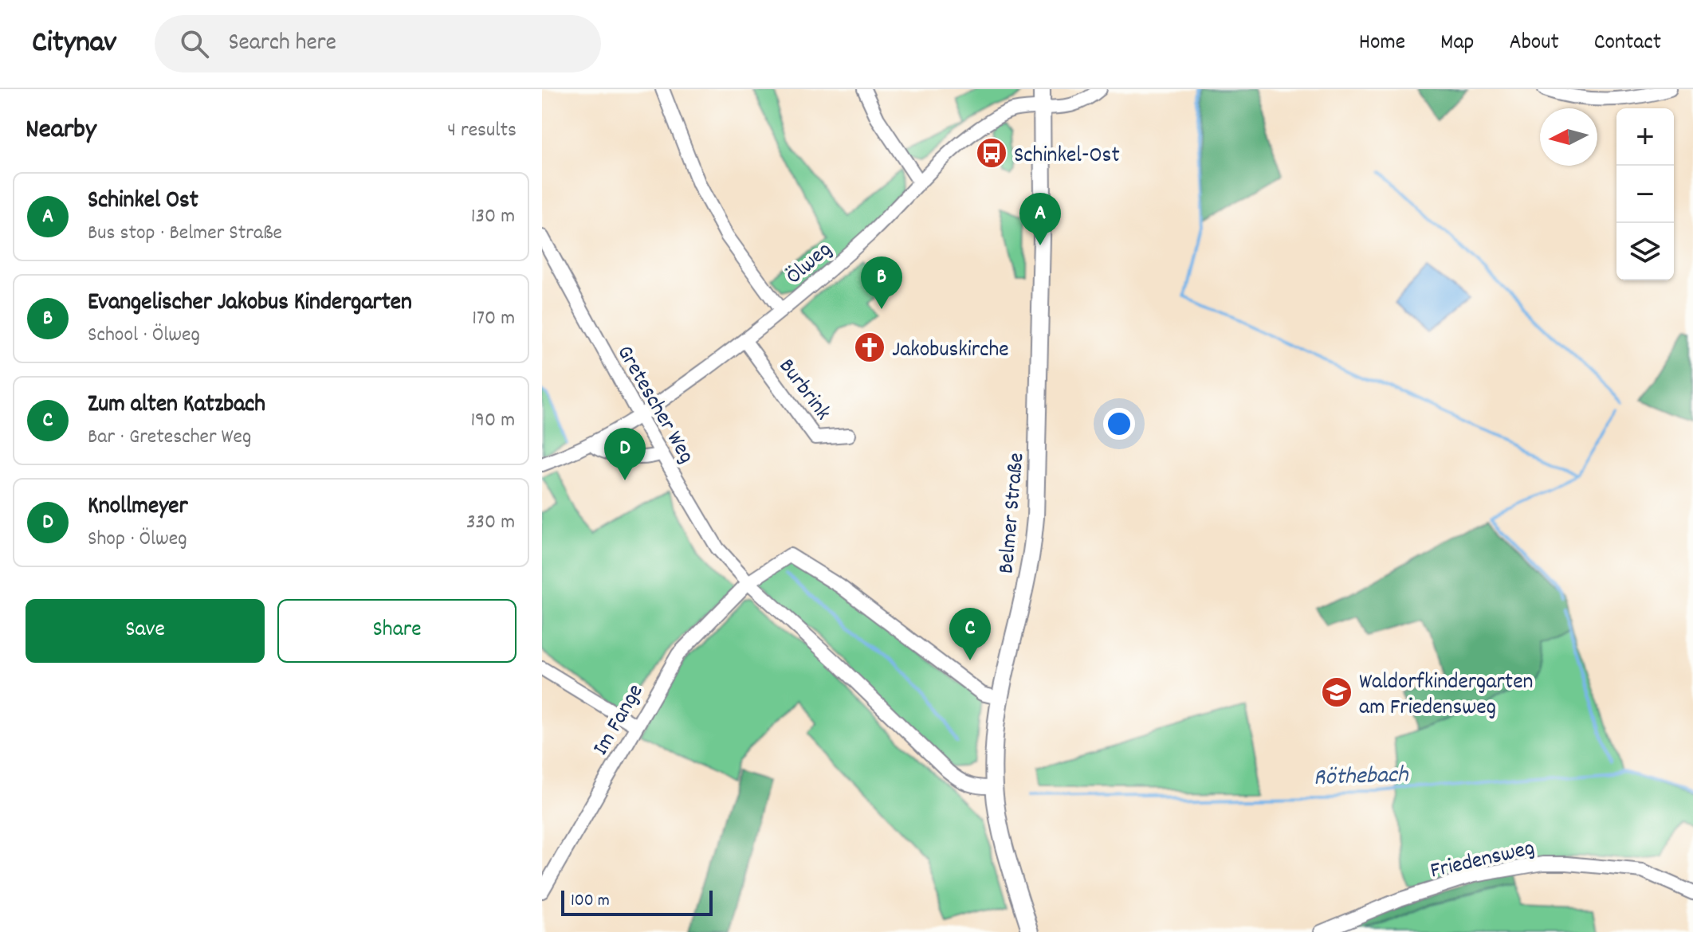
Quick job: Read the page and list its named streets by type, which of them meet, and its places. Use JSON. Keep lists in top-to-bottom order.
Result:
{
  "streets": {
    "street": [
      "Ölweg",
      "Burbrink",
      "Gretescher Weg",
      "Belmer Straße",
      "Im Fange",
      "Friedensweg"
    ]
  },
  "crossings": [
    ["Ölweg", "Burbrink"],
    ["Ölweg", "Gretescher Weg"],
    ["Ölweg", "Belmer Straße"],
    ["Gretescher Weg", "Belmer Straße"],
    ["Gretescher Weg", "Im Fange"]
  ],
  "water": ["Röthebach"],
  "places": {
    "bus stop": ["Schinkel-Ost"],
    "church": ["Jakobuskirche"],
    "school or university": ["Waldorfkindergarten am Friedensweg"]
  },
  "scale_bar": "100 m",
  "north": "left",
  "page": {
    "header": "Citynav",
    "search": "Search here",
    "nav": [
      "Home",
      "Map",
      "About",
      "Contact"
    ],
    "heading": ["Nearby", "4 results"],
    "map_buttons": ["+", "−"],
    "list": [
      {
        "mark": "A",
        "name": "Schinkel Ost",
        "note": "Bus stop · Belmer Straße",
        "value": "130 m"
      },
      {
        "mark": "B",
        "name": "Evangelischer Jakobus Kindergarten",
        "note": "School · Ölweg",
        "value": "170 m"
      },
      {
        "mark": "C",
        "name": "Zum alten Katzbach",
        "note": "Bar · Gretescher Weg",
        "value": "190 m"
      },
      {
        "mark": "D",
        "name": "Knollmeyer",
        "note": "Shop · Ölweg",
        "value": "330 m"
      }
    ],
    "pins": [
      "A",
      "B",
      "D",
      "C"
    ],
    "buttons": ["Save", "Share"],
    "scale": "100 m"
  }
}
